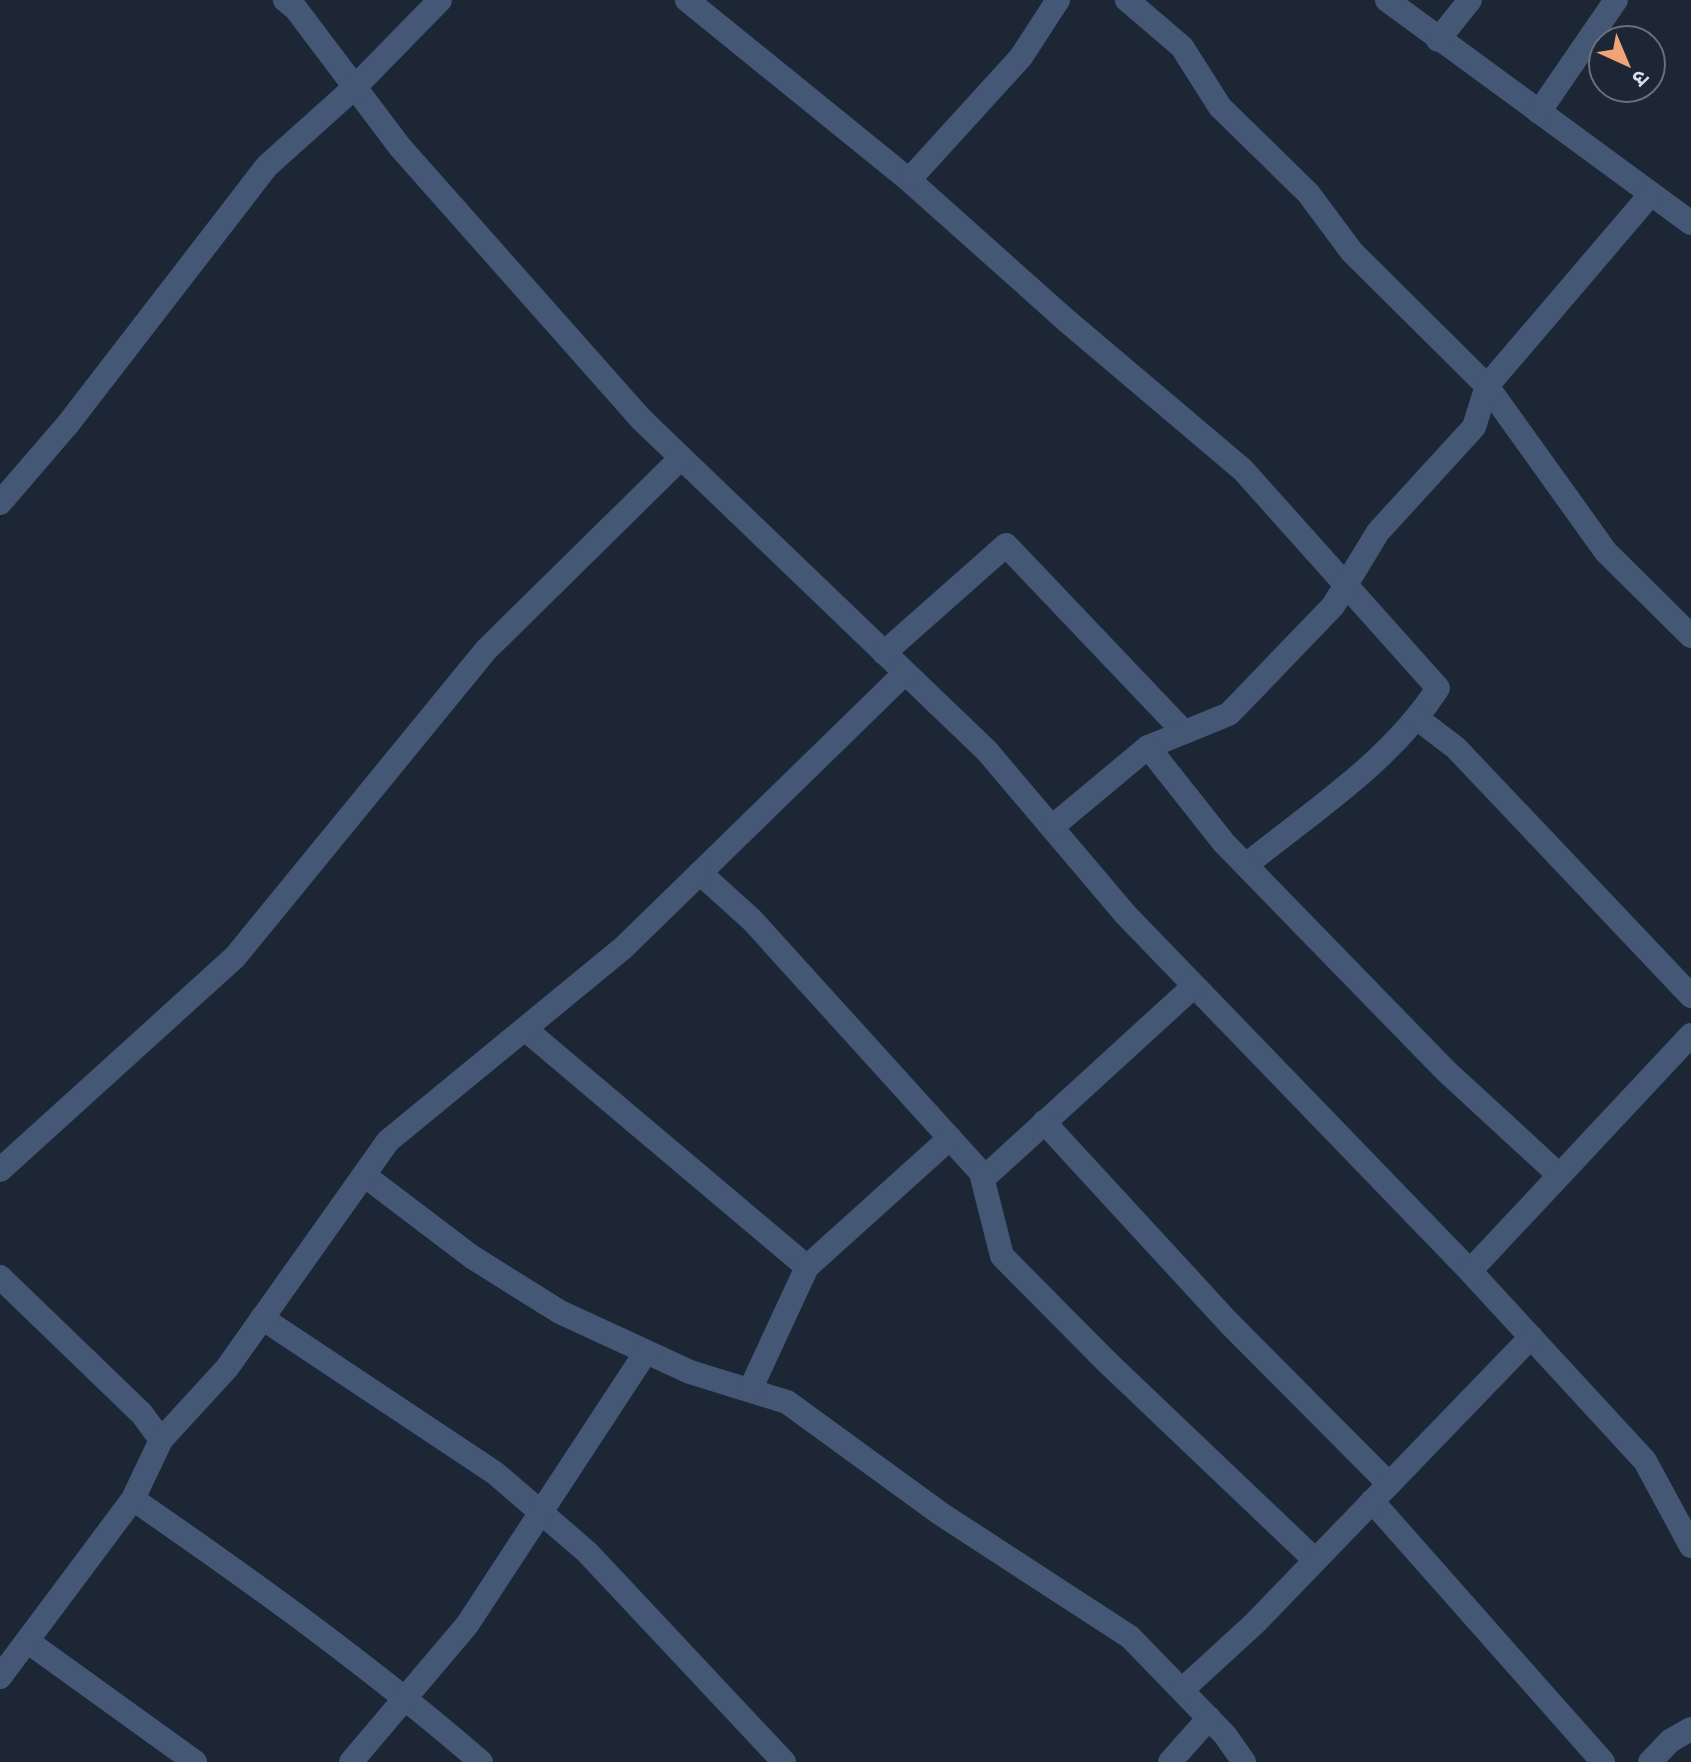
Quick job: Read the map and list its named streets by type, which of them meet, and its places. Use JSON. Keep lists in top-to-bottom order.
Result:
{
  "north": "bottom right"
}
